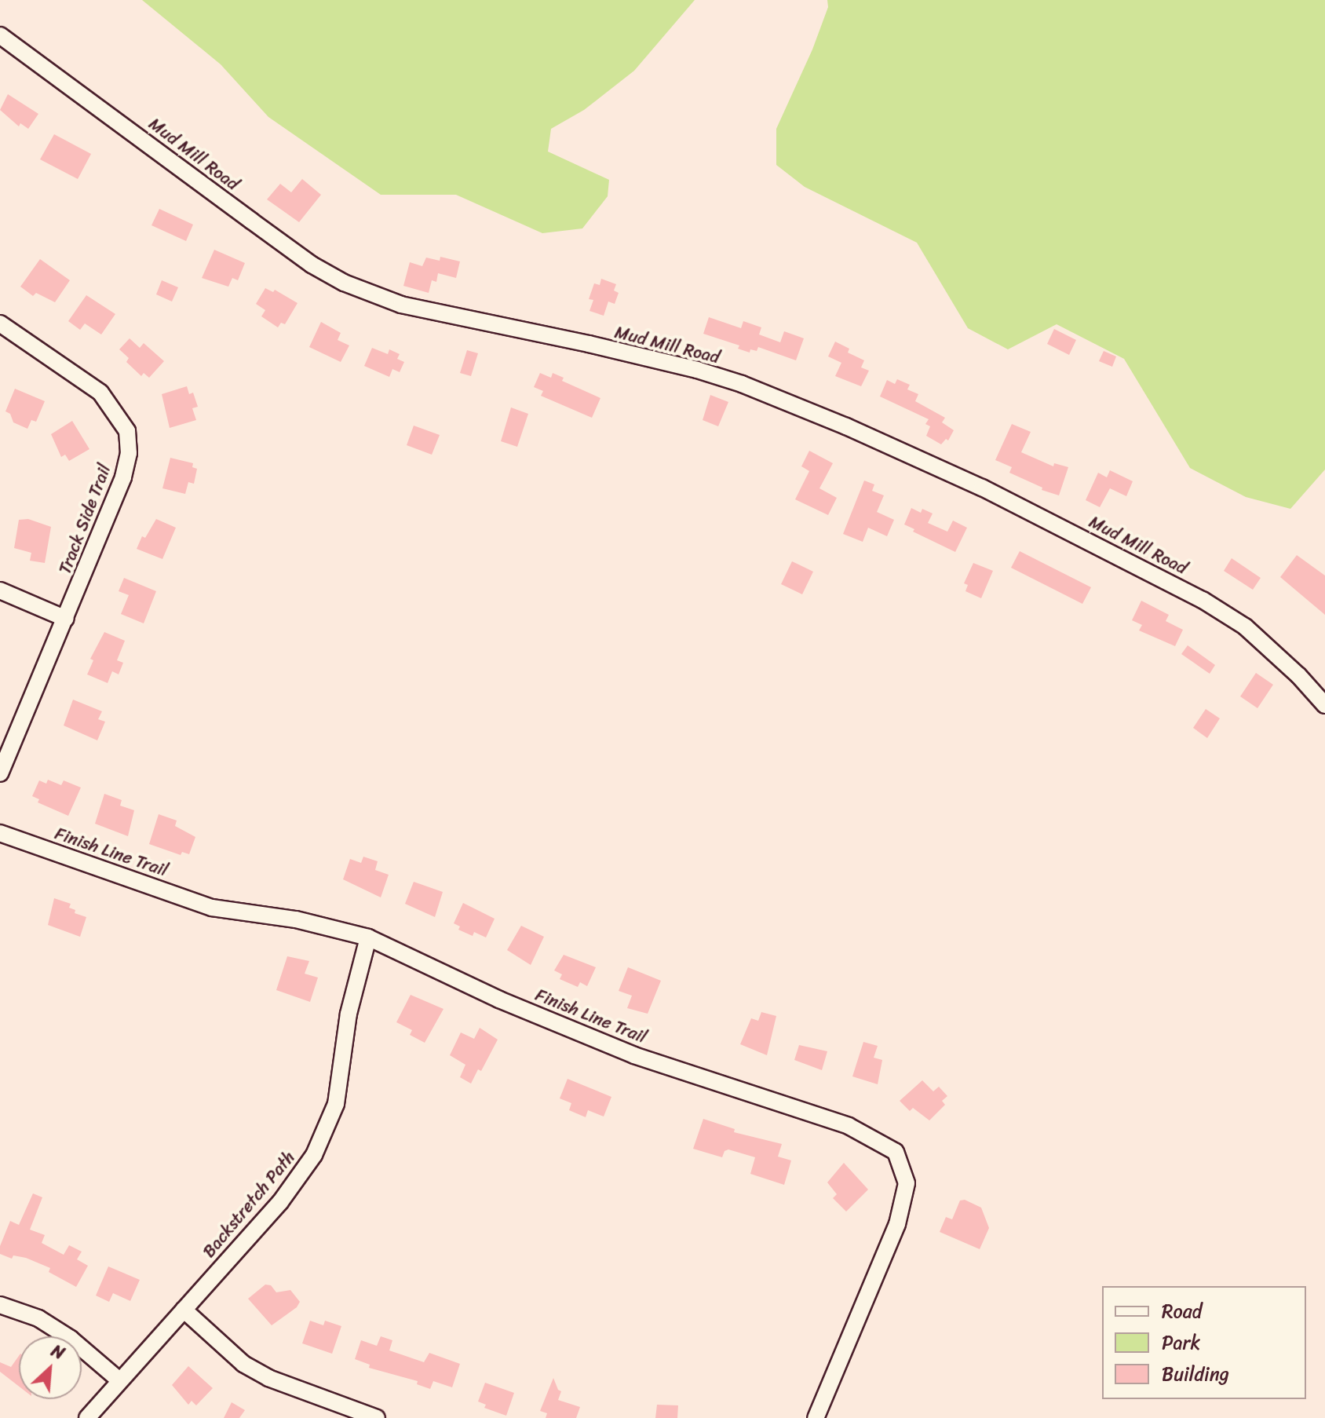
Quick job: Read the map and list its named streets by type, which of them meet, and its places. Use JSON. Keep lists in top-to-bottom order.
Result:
{
  "streets": {
    "street": [
      "Mud Mill Road",
      "Track Side Trail",
      "Finish Line Trail",
      "Backstretch Path"
    ]
  },
  "crossings": [
    ["Finish Line Trail", "Backstretch Path"]
  ],
  "legend": ["Road", "Park", "Building"],
  "north": "top right"
}
